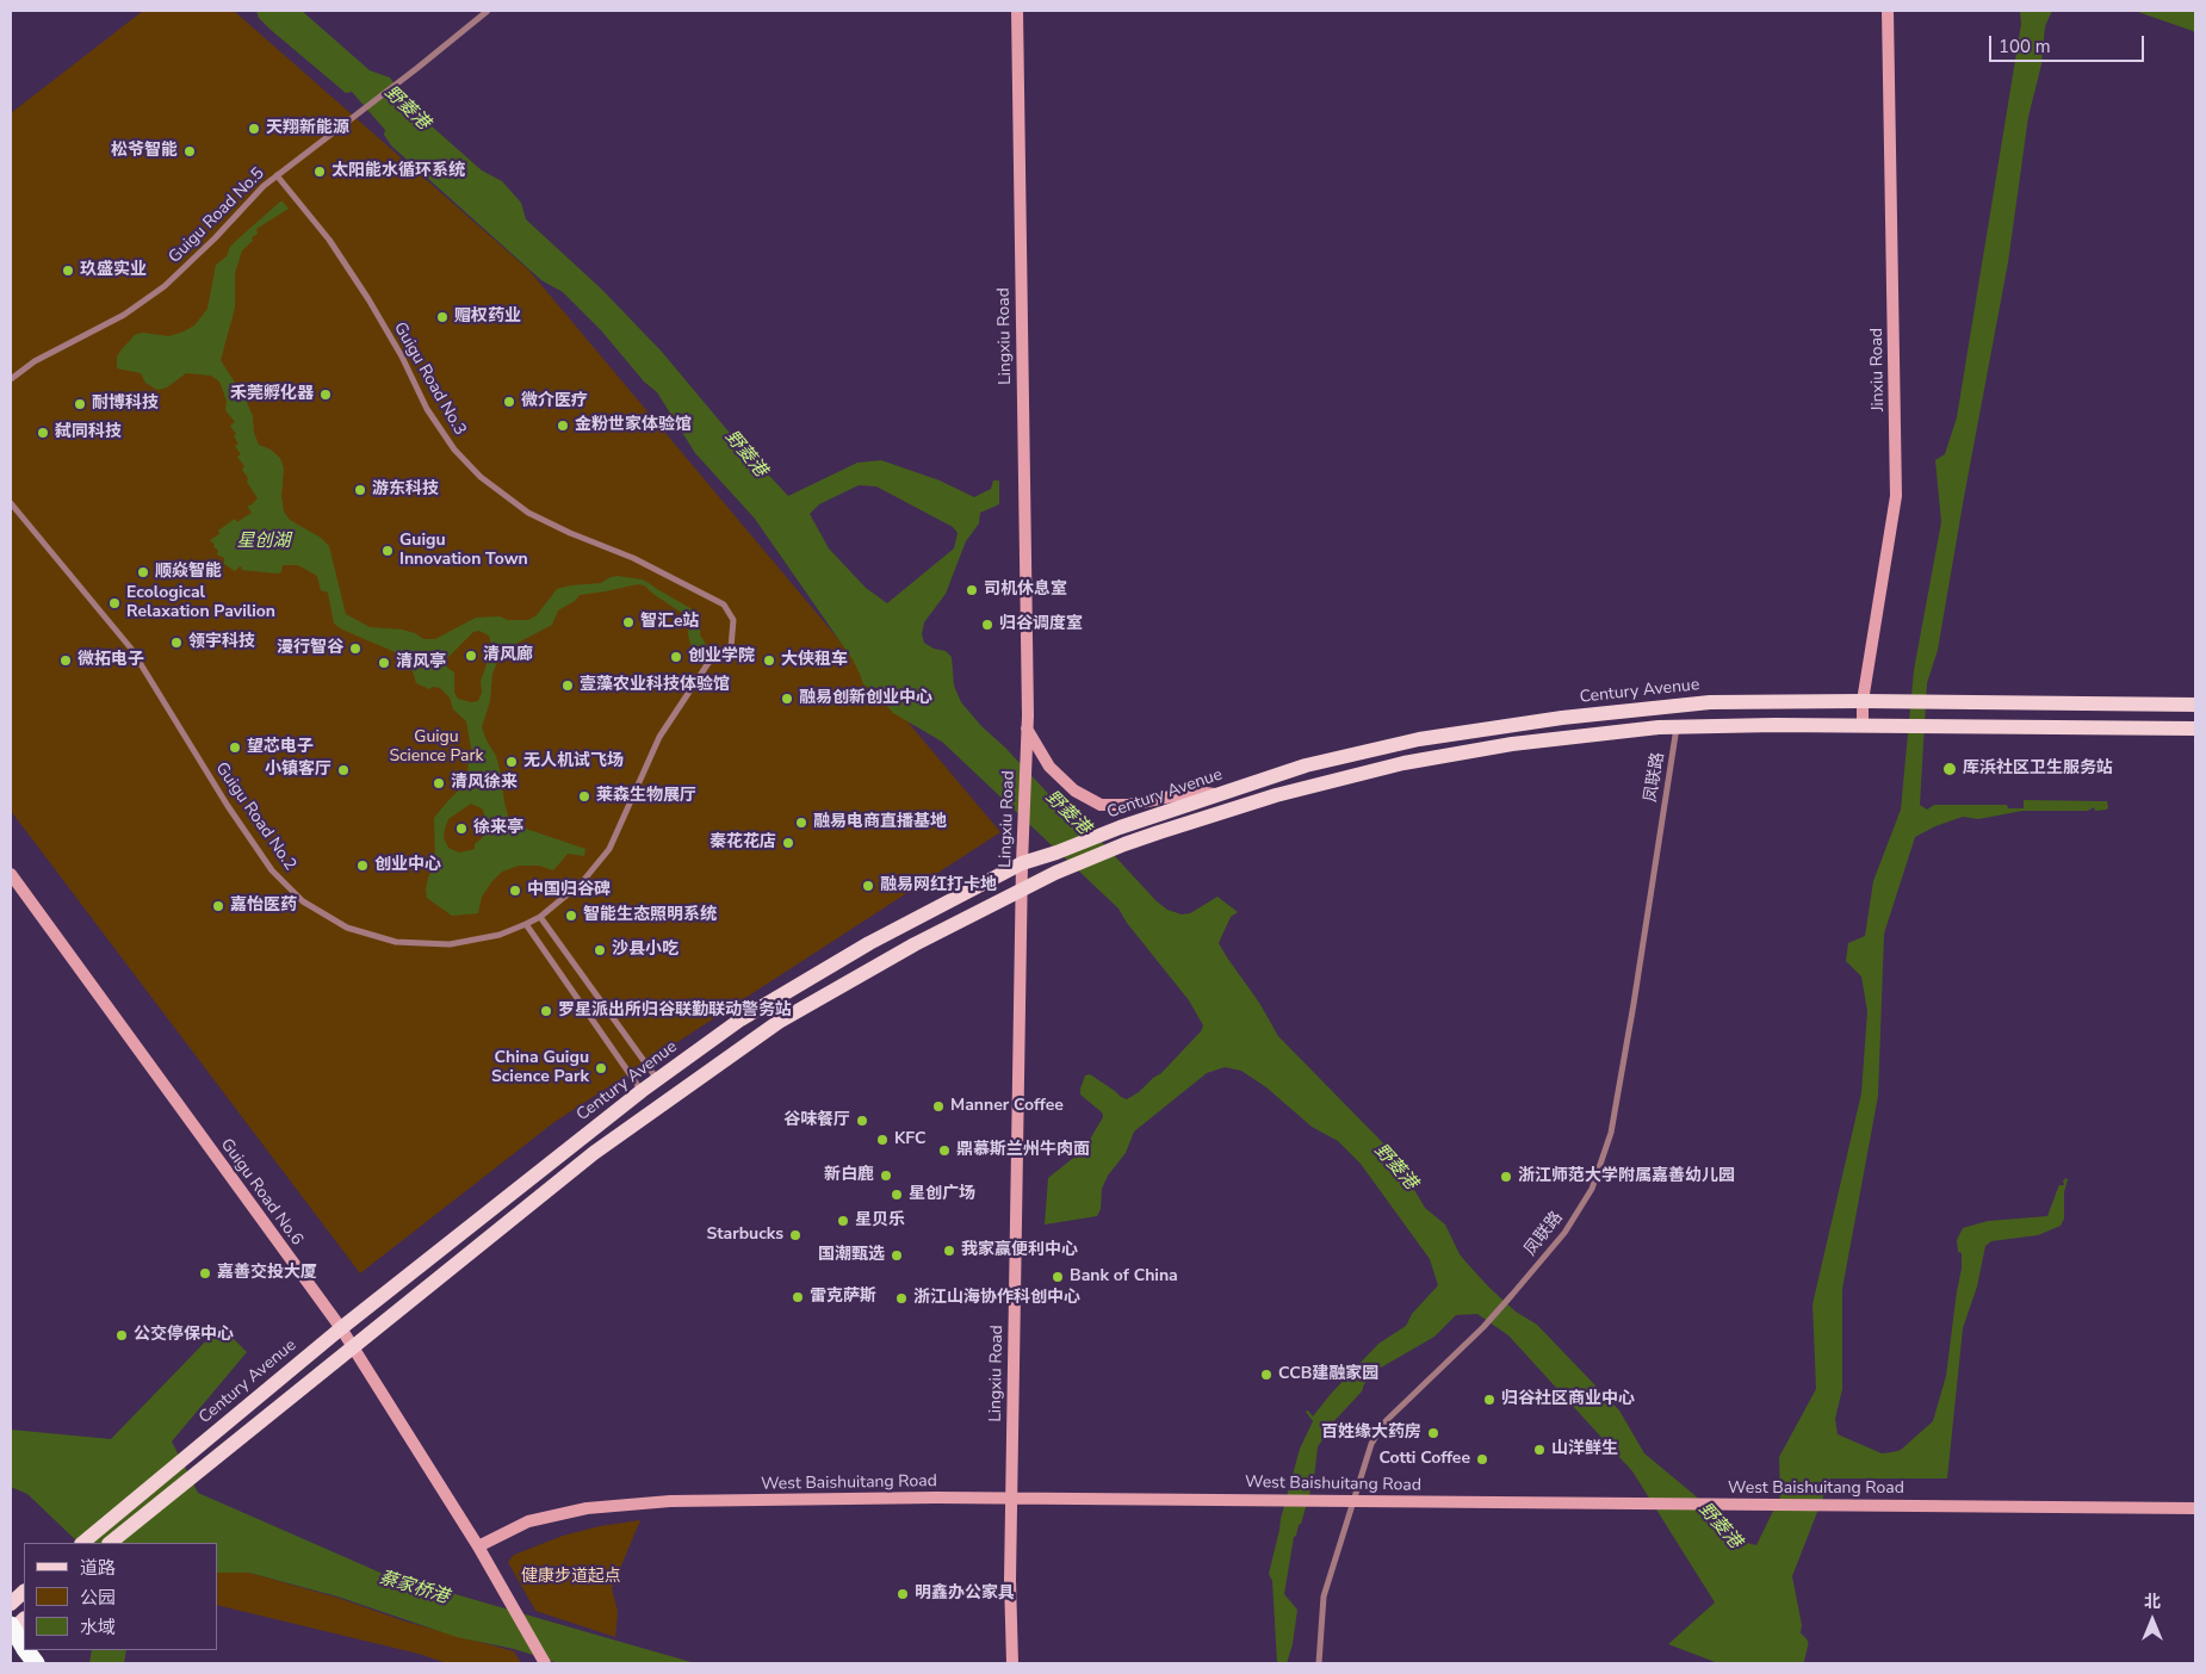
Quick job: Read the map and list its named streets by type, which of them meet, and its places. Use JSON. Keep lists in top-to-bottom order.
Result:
{
  "streets": {
    "main road": ["Century Avenue"],
    "street": [
      "Guigu Road No.5",
      "Lingxiu Road",
      "Jinxiu Road",
      "Guigu Road No.3",
      "凤联路",
      "Guigu Road No.2",
      "Guigu Road No.6",
      "West Baishuitang Road"
    ]
  },
  "crossings": [
    ["Guigu Road No.5", "Guigu Road No.3"],
    ["Lingxiu Road", "Century Avenue"],
    ["Lingxiu Road", "West Baishuitang Road"],
    ["Jinxiu Road", "Century Avenue"],
    ["Guigu Road No.3", "Guigu Road No.2"],
    ["Century Avenue", "凤联路"],
    ["Century Avenue", "Guigu Road No.6"],
    ["凤联路", "West Baishuitang Road"],
    ["Guigu Road No.6", "West Baishuitang Road"]
  ],
  "water": ["野菱港", "星创湖", "蔡家桥港"],
  "parks": ["Guigu Science Park", "健康步道起点"],
  "places": [
    "天翔新能源",
    "松爷智能",
    "太阳能水循环系统",
    "玖盛实业",
    "赗权药业",
    "禾莞孵化器",
    "微介医疗",
    "耐博科技",
    "金粉世家体验馆",
    "弑同科技",
    "游东科技",
    "Guigu Innovation Town",
    "顺焱智能",
    "司机休息室",
    "Ecological Relaxation Pavilion",
    "智汇e站",
    "归谷调度室",
    "领宇科技",
    "漫行智谷",
    "清风廊",
    "创业学院",
    "微拓电子",
    "大侠租车",
    "清风亭",
    "壹藻农业科技体验馆",
    "融易创新创业中心",
    "望芯电子",
    "无人机试飞场",
    "厍浜社区卫生服务站",
    "小镇客厅",
    "清风徐来",
    "莱森生物展厅",
    "融易电商直播基地",
    "徐来亭",
    "秦花花店",
    "创业中心",
    "融易网红打卡地",
    "中国归谷碑",
    "嘉怡医药",
    "智能生态照明系统",
    "沙县小吃",
    "罗星派出所归谷联勤联动警务站",
    "China Guigu Science Park",
    "Manner Coffee",
    "谷味餐厅",
    "KFC",
    "鼎慕斯兰州牛肉面",
    "新白鹿",
    "浙江师范大学附属嘉善幼儿园",
    "星创广场",
    "星贝乐",
    "Starbucks",
    "我家赢便利中心",
    "国潮甄选",
    "嘉善交投大厦",
    "Bank of China",
    "雷克萨斯",
    "浙江山海协作科创中心",
    "公交停保中心",
    "CCB建融家园",
    "归谷社区商业中心",
    "百姓缘大药房",
    "山洋鲜生",
    "Cotti Coffee",
    "明鑫办公家具"
  ],
  "legend": ["道路", "公园", "水域"],
  "scale_bar": "100 m",
  "north": "top"
}
